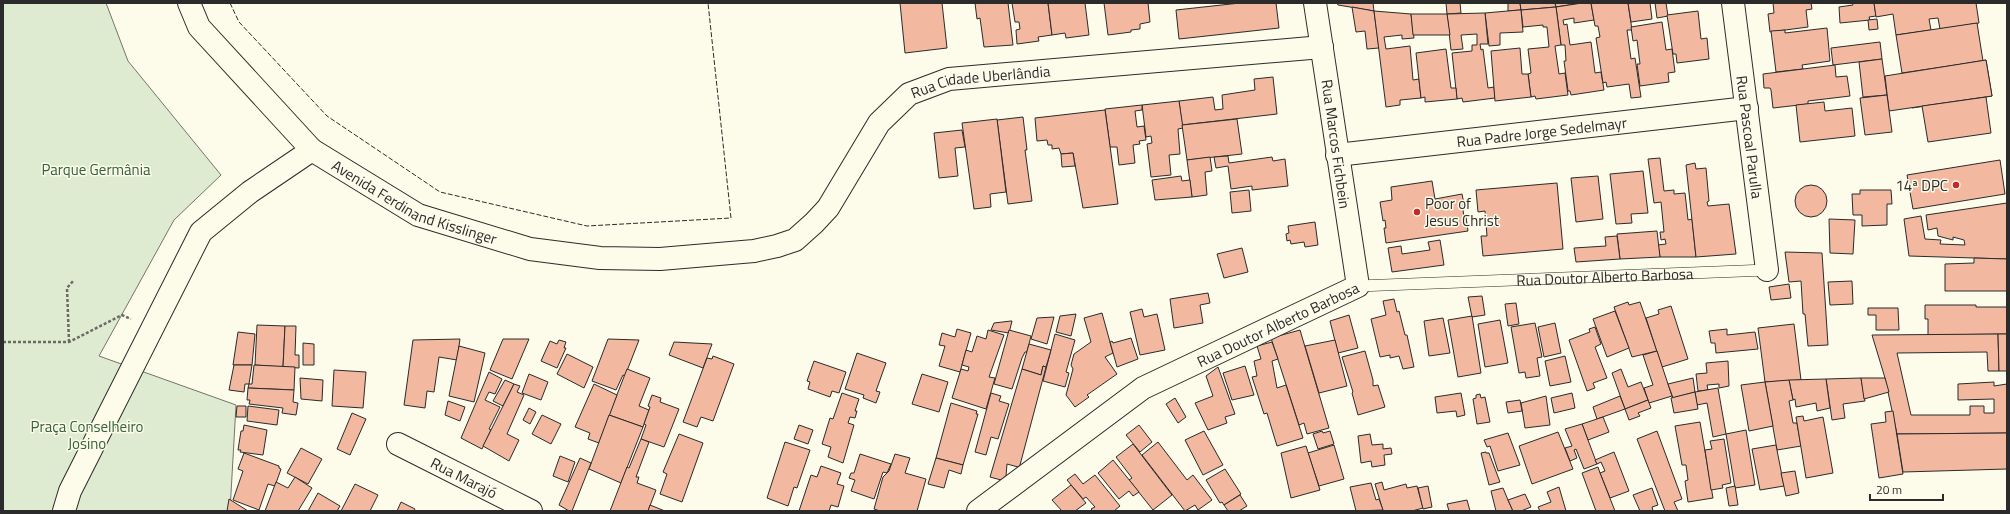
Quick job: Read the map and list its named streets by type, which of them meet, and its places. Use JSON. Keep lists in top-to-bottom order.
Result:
{
  "streets": {
    "street": [
      "Rua Cidade Uberlândia",
      "Rua Padre Jorge Sedelmayr",
      "Rua Pascoal Parulla",
      "Rua Marcos Fichbein",
      "Avenida Ferdinand Kisslinger",
      "Rua Doutor Alberto Barbosa",
      "Rua Marajó"
    ]
  },
  "crossings": [
    ["Rua Cidade Uberlândia", "Rua Marcos Fichbein"],
    ["Rua Cidade Uberlândia", "Avenida Ferdinand Kisslinger"],
    ["Rua Padre Jorge Sedelmayr", "Rua Pascoal Parulla"],
    ["Rua Padre Jorge Sedelmayr", "Rua Marcos Fichbein"],
    ["Rua Pascoal Parulla", "Rua Doutor Alberto Barbosa"],
    ["Rua Marcos Fichbein", "Rua Doutor Alberto Barbosa"]
  ],
  "parks": ["Parque Germânia", "Praça Conselheiro Josino"],
  "places": ["14ª DPC", "Poor of Jesus Christ"],
  "scale_bar": "20 m"
}
